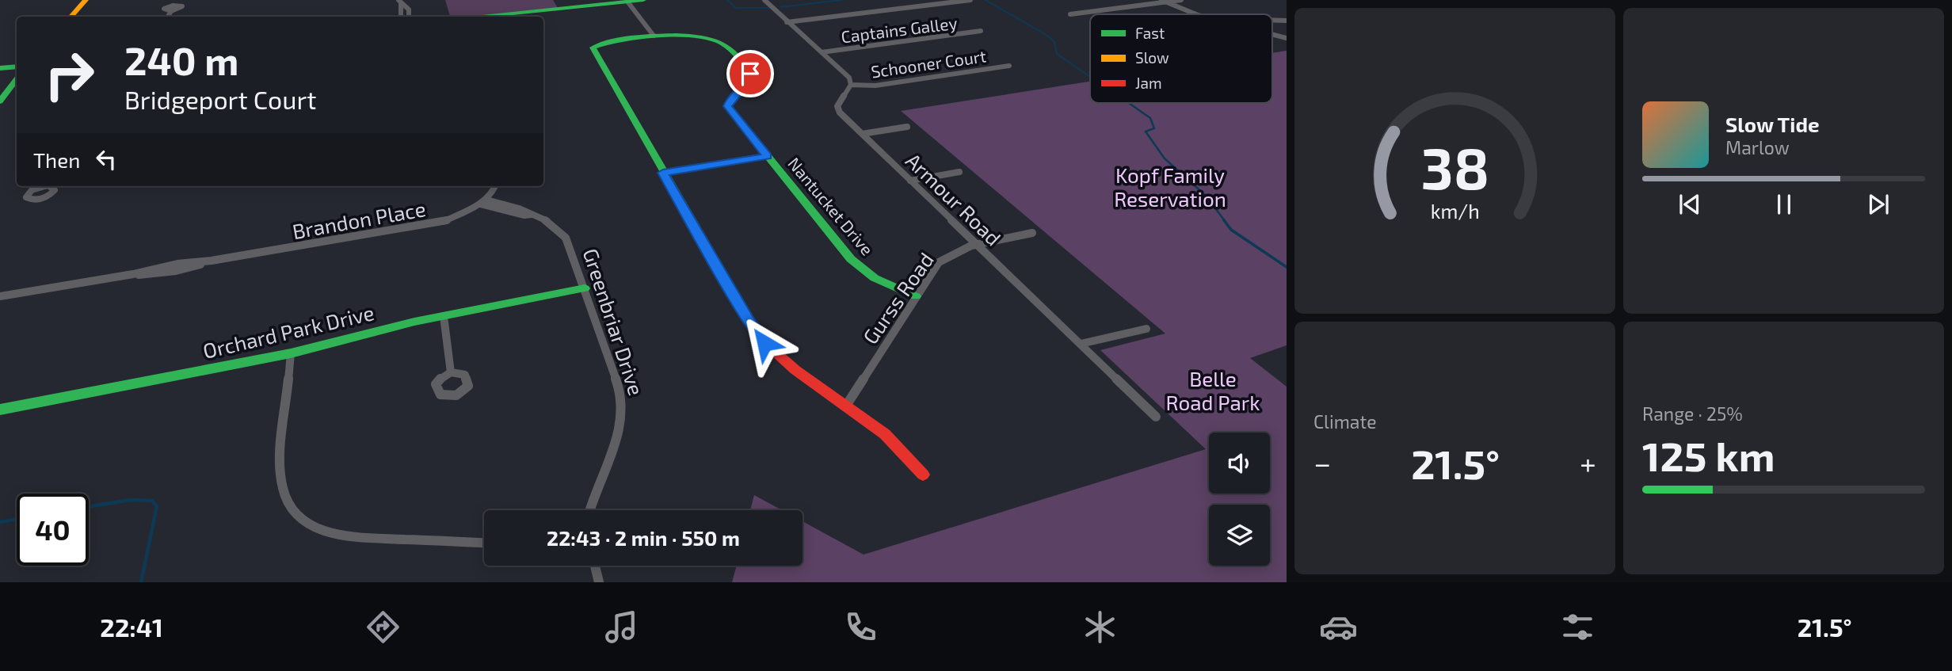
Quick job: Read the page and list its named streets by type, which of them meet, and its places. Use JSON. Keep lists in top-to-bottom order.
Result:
{
  "streets": {
    "street": [
      "Captains Galley",
      "Schooner Court",
      "Armour Road",
      "Nantucket Drive",
      "Brandon Place",
      "Gurss Road",
      "Greenbriar Drive",
      "Orchard Park Drive"
    ]
  },
  "crossings": [
    ["Schooner Court", "Armour Road"],
    ["Armour Road", "Gurss Road"],
    ["Nantucket Drive", "Gurss Road"],
    ["Brandon Place", "Greenbriar Drive"],
    ["Greenbriar Drive", "Orchard Park Drive"]
  ],
  "parks": ["Kopf Family Reservation", "Belle Road Park"],
  "legend": ["Fast", "Slow", "Jam"],
  "page": {
    "turn": ["240 m", "Bridgeport Court"],
    "song": ["Slow Tide", "Marlow"],
    "then": "Then",
    "tile": [
      "Climate",
      ["Range · 25%", "125 km"]
    ],
    "heat": ["−", "21.5°", "+"],
    "limit": "40",
    "trip": "22:43 · 2 min · 550 m",
    "tabs": ["22:41", "21.5°"],
    "gauge": ["38", "km/h"]
  }
}
